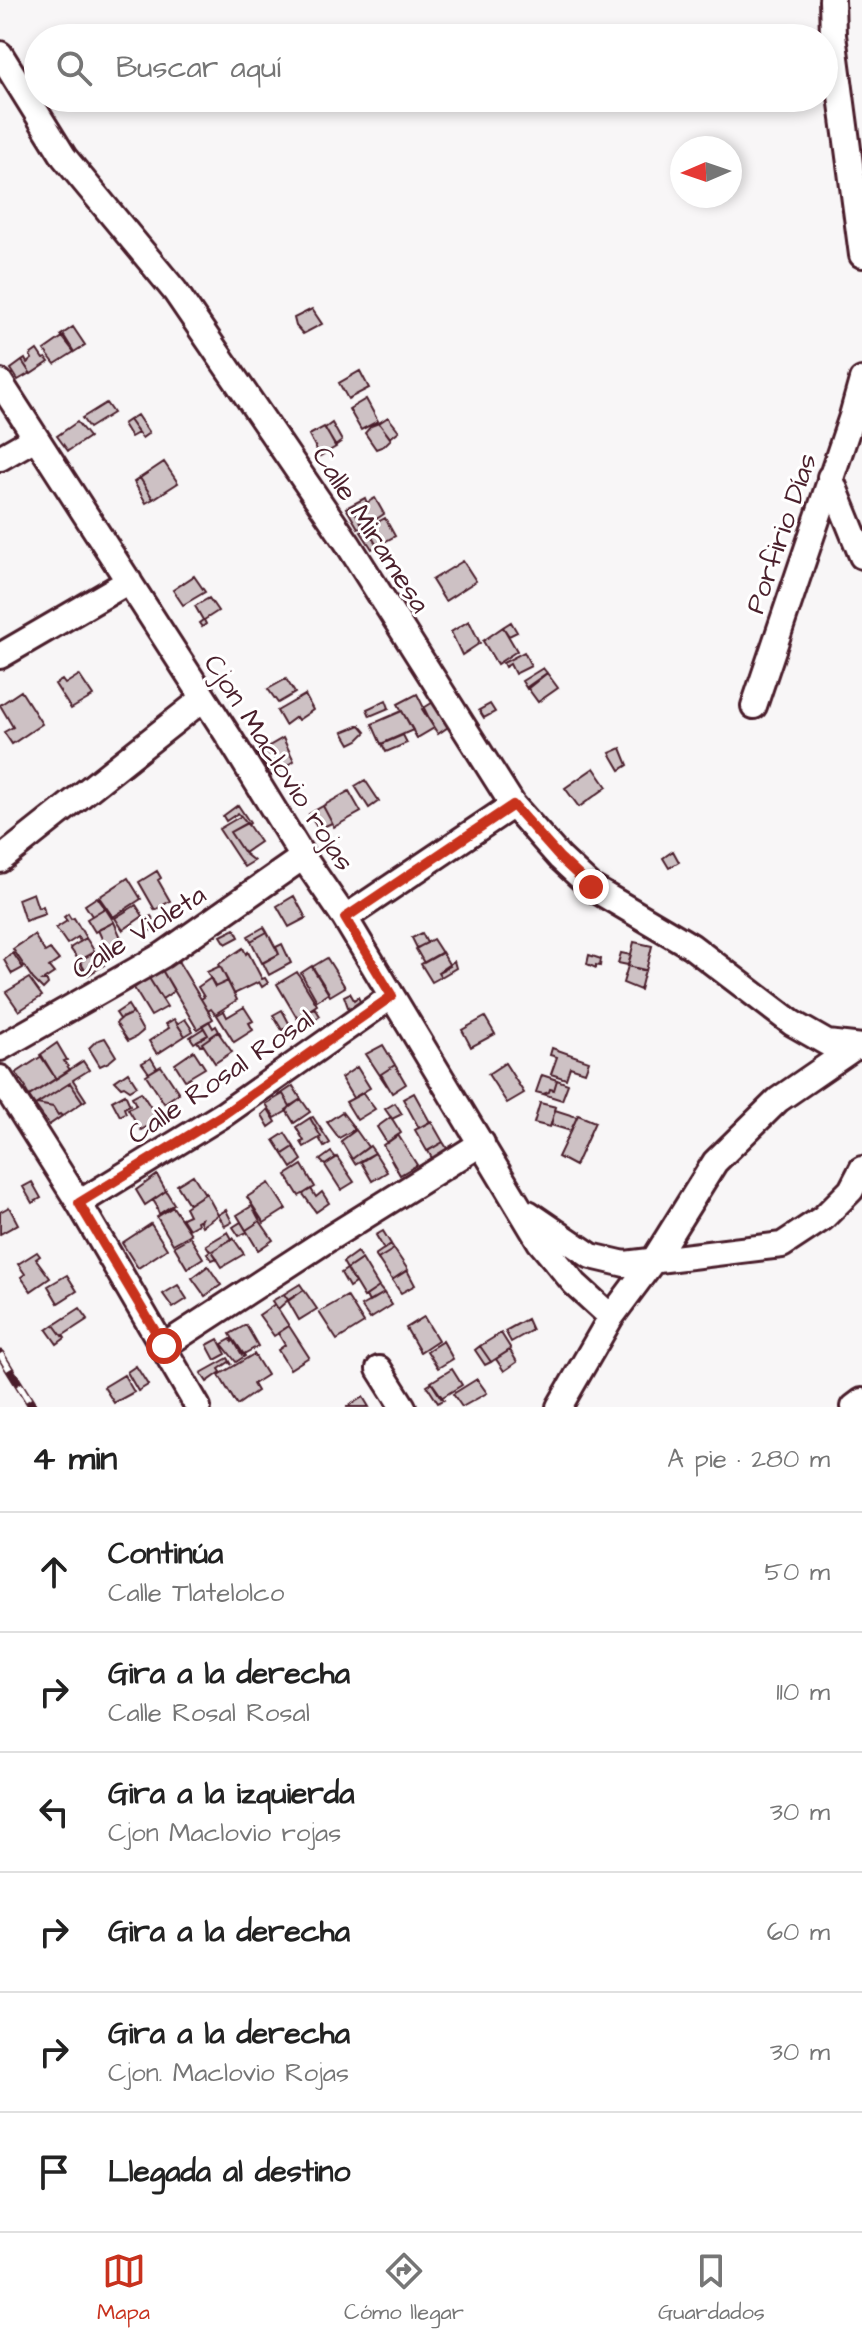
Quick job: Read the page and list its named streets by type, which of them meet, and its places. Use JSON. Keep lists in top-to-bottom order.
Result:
{
  "streets": {
    "street": [
      "Calle Miramesa",
      "Porfirio Días",
      "Cjon Maclovio rojas",
      "Calle Violeta",
      "Calle Rosal Rosal"
    ]
  },
  "crossings": [
    ["Cjon Maclovio rojas", "Calle Violeta"],
    ["Cjon Maclovio rojas", "Calle Rosal Rosal"]
  ],
  "north": "left",
  "page": {
    "search": "Buscar aquí",
    "heading": ["4 min", "A pie · 280 m"],
    "list": [
      ["Continúa", "Calle Tlatelolco", "50 m"],
      ["Gira a la derecha", "Calle Rosal Rosal", "110 m"],
      ["Gira a la izquierda", "Cjon Maclovio rojas", "30 m"],
      ["Gira a la derecha", "60 m"],
      ["Gira a la derecha", "Cjon. Maclovio Rojas", "30 m"],
      "Llegada al destino"
    ],
    "nav": ["Mapa", "Cómo llegar", "Guardados"]
  }
}
